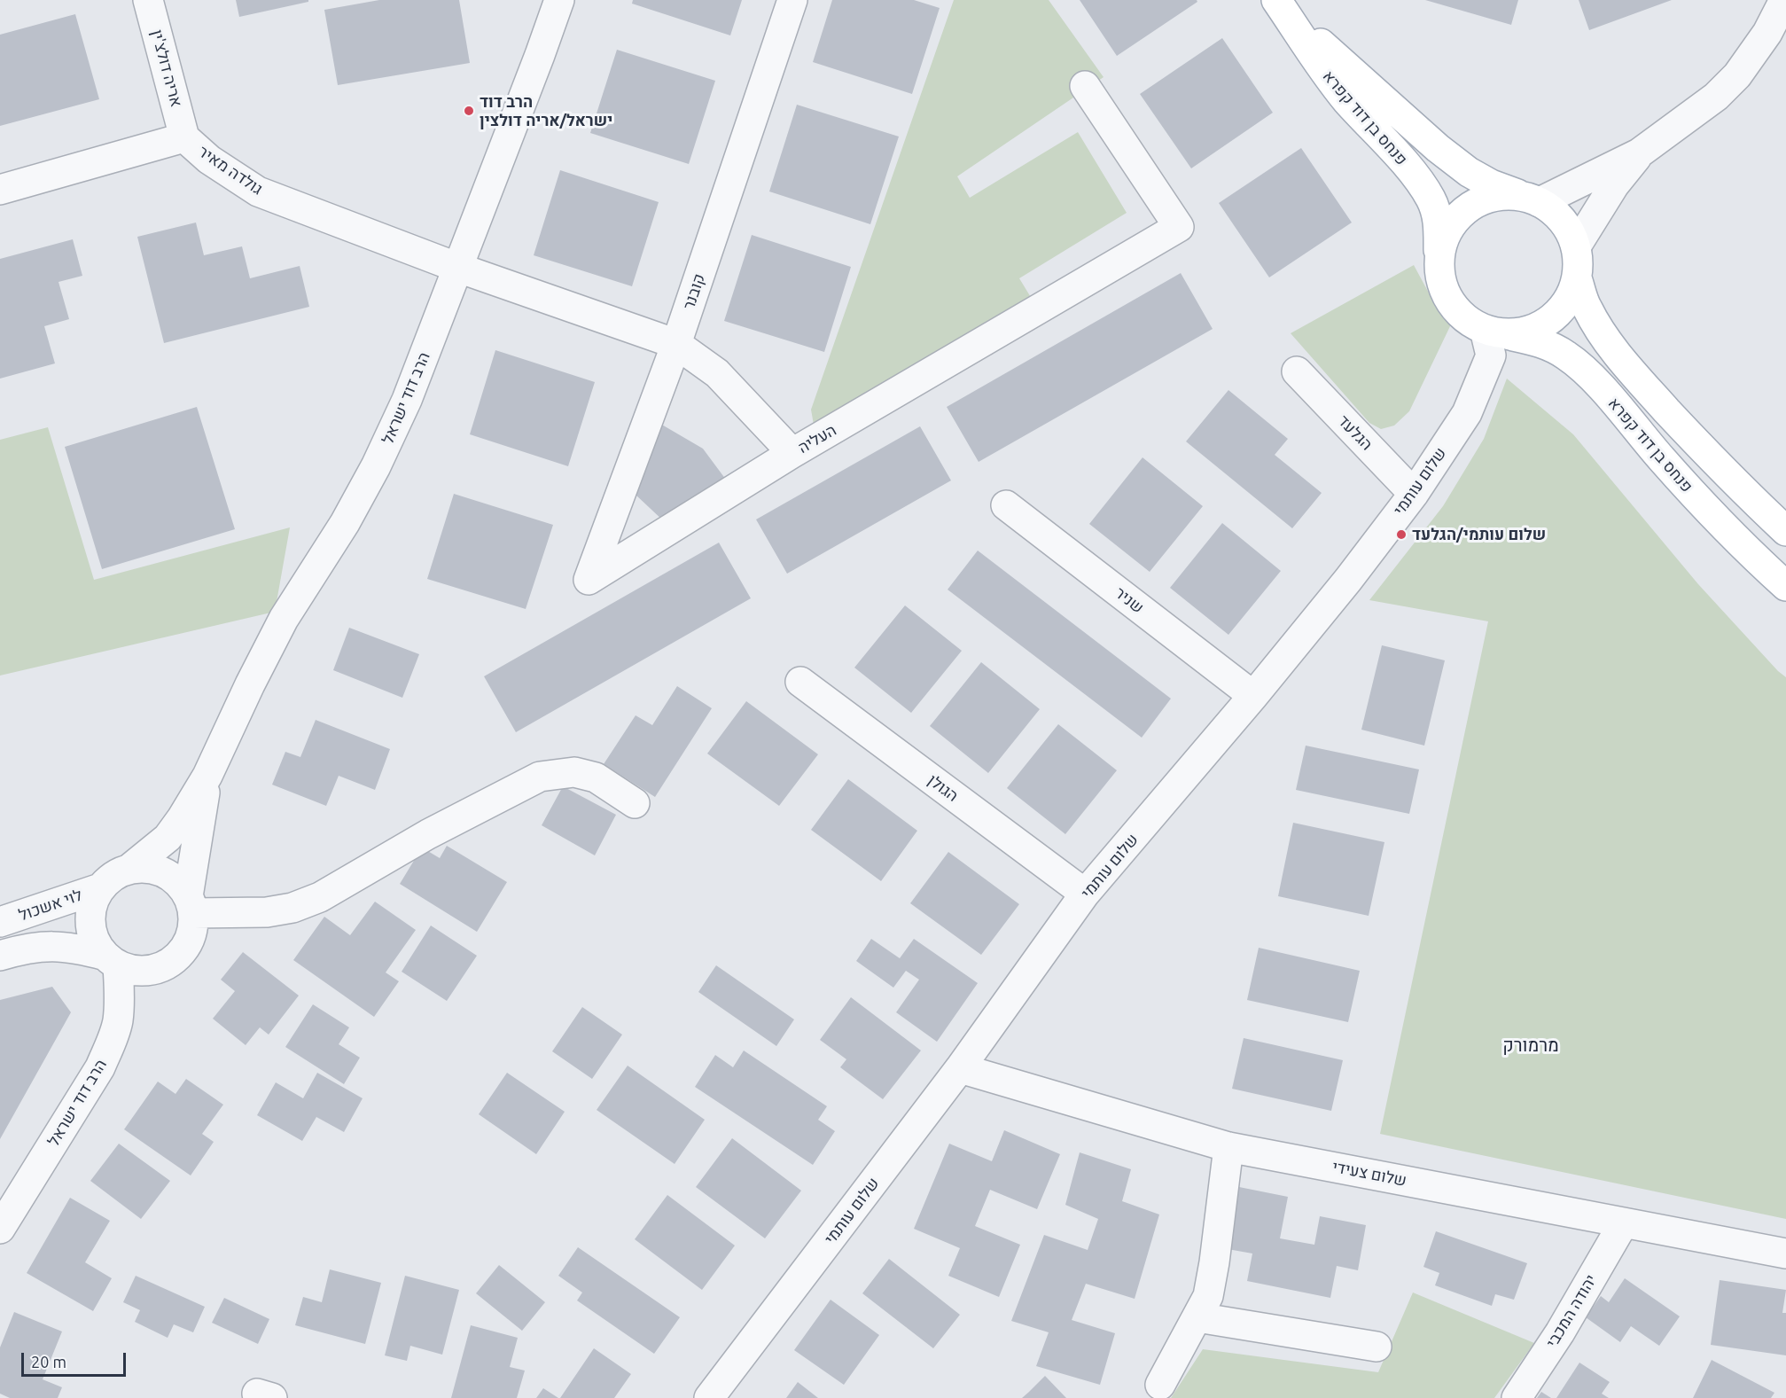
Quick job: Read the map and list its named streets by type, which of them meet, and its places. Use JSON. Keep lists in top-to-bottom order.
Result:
{
  "streets": {
    "main road": ["פנחס בן דוד קפרא"],
    "street": [
      "אריה דולצ'ין",
      "גולדה מאיר",
      "קובנר",
      "הרב דוד ישראל",
      "הגלעד",
      "העליה",
      "שלום עותמי",
      "שניר",
      "הגולן",
      "לוי אשכול",
      "שלום צעידי",
      "יהודה המכבי"
    ]
  },
  "crossings": [
    ["אריה דולצ'ין", "גולדה מאיר"],
    ["פנחס בן דוד קפרא", "שלום עותמי"],
    ["גולדה מאיר", "הרב דוד ישראל"],
    ["גולדה מאיר", "העליה"],
    ["קובנר", "העליה"],
    ["הרב דוד ישראל", "העליה"],
    ["הרב דוד ישראל", "לוי אשכול"],
    ["הגלעד", "שלום עותמי"],
    ["שלום עותמי", "שניר"],
    ["שלום עותמי", "הגולן"],
    ["שלום עותמי", "שלום צעידי"],
    ["שלום צעידי", "יהודה המכבי"]
  ],
  "districts": ["מרמורק"],
  "places": ["הרב דוד ישראל/אריה דולצין", "שלום עותמי/הגלעד"],
  "scale_bar": "20 m"
}
